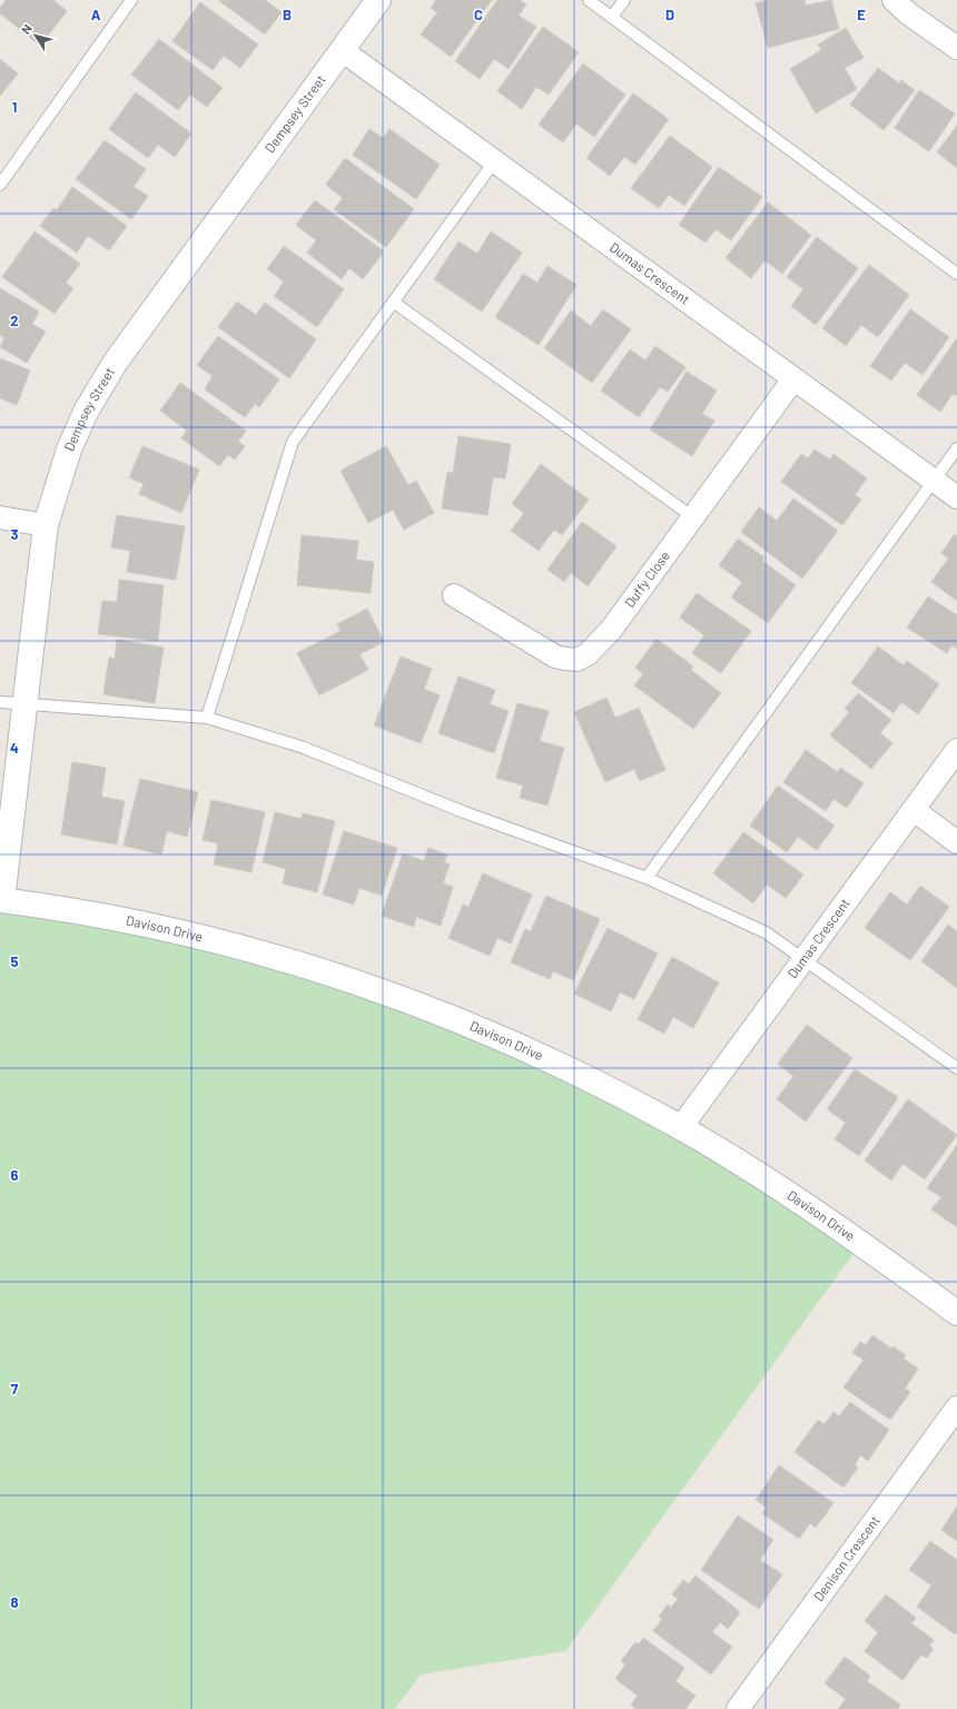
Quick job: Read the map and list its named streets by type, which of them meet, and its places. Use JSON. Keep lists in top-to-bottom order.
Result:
{
  "streets": {
    "street": [
      "Dempsey Street",
      "Dumas Crescent",
      "Duffy Close",
      "Davison Drive",
      "Denison Crescent"
    ]
  },
  "crossings": [
    ["Dempsey Street", "Dumas Crescent"],
    ["Dempsey Street", "Davison Drive"],
    ["Dumas Crescent", "Duffy Close"],
    ["Dumas Crescent", "Davison Drive"]
  ],
  "north": "top left",
  "grid": {
    "columns": [
      "A",
      "B",
      "C",
      "D",
      "E"
    ],
    "rows": [
      "1",
      "2",
      "3",
      "4",
      "5",
      "6",
      "7",
      "8"
    ]
  }
}
